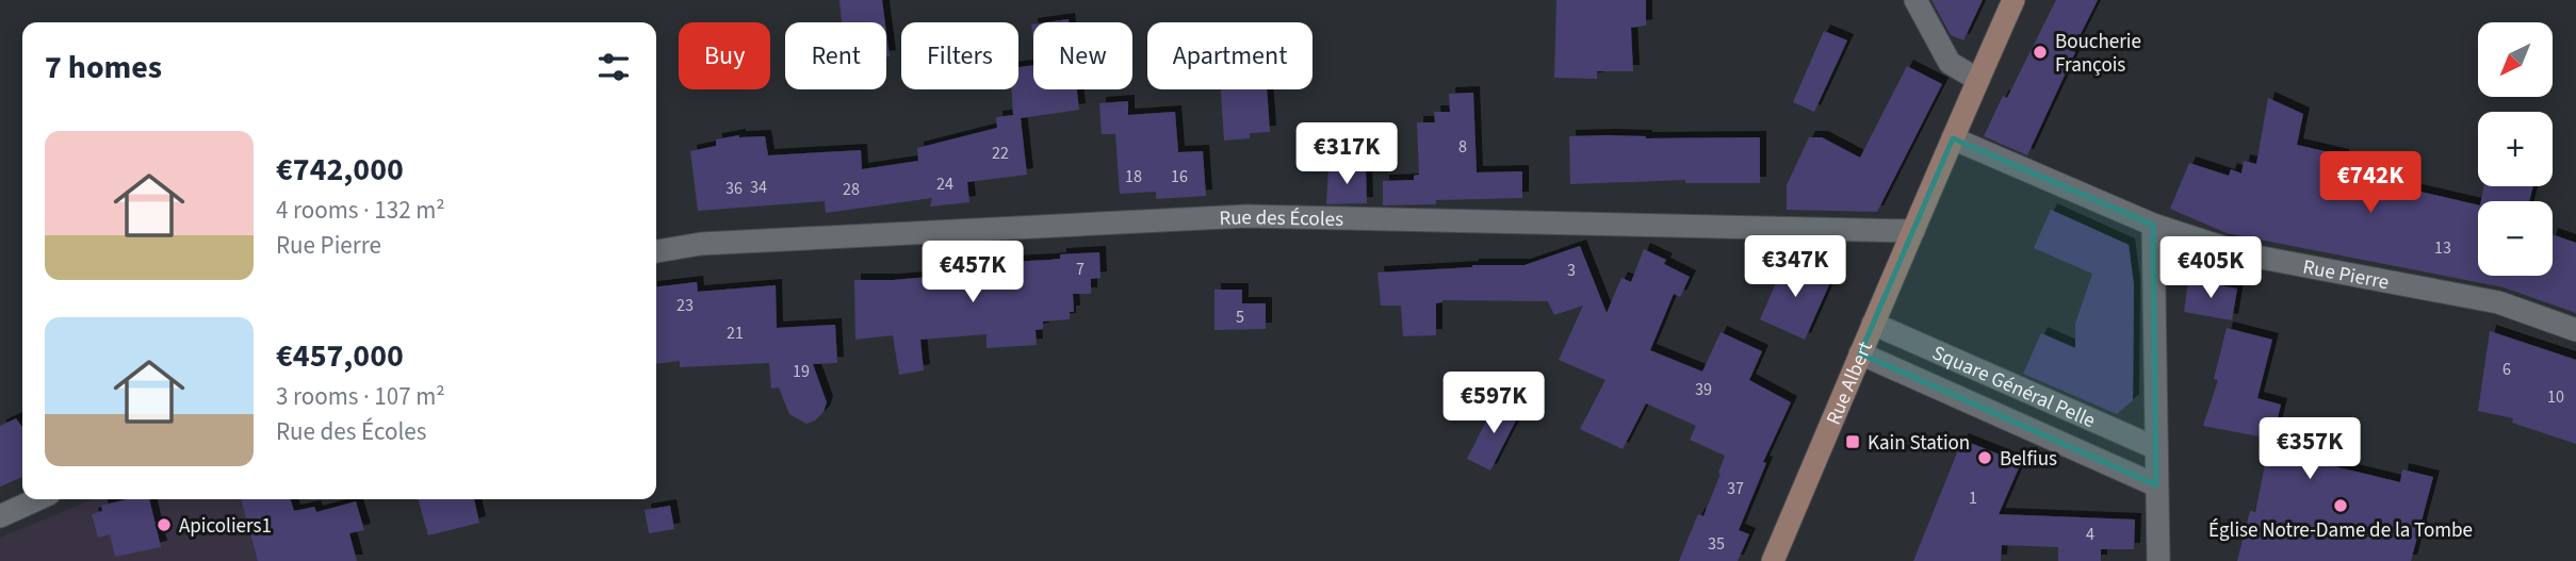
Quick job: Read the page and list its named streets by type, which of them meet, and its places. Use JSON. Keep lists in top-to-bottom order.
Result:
{
  "streets": {
    "street": [
      "Rue des Écoles",
      "Rue Pierre",
      "Rue Albert",
      "Square Général Pelle"
    ]
  },
  "crossings": [
    ["Rue des Écoles", "Rue Albert"],
    ["Rue Pierre", "Rue Albert"],
    ["Rue Albert", "Square Général Pelle"]
  ],
  "places": {
    "other": [
      "Boucherie François",
      "Belfius",
      "Église Notre-Dame de la Tombe",
      "Apicoliers1"
    ],
    "transit": ["Kain Station"]
  },
  "house_numbers": [
    "8",
    "22",
    "18",
    "16",
    "24",
    "34",
    "36",
    "28",
    "13",
    "7",
    "3",
    "23",
    "5",
    "21",
    "6",
    "19",
    "39",
    "10",
    "37",
    "1",
    "4",
    "35"
  ],
  "north": "bottom left",
  "page": {
    "map_buttons": ["+", "−"],
    "chip": [
      "Buy",
      "Rent",
      "Filters",
      "New",
      "Apartment"
    ],
    "heading": "7 homes",
    "list": [
      {
        "name": "€742,000",
        "note": "4 rooms · 132 m² · Rue Pierre"
      },
      {
        "name": "€457,000",
        "note": "3 rooms · 107 m² · Rue des Écoles"
      }
    ],
    "price": [
      "€317K",
      "€742K",
      "€347K",
      "€405K",
      "€457K",
      "€597K",
      "€357K"
    ]
  }
}
